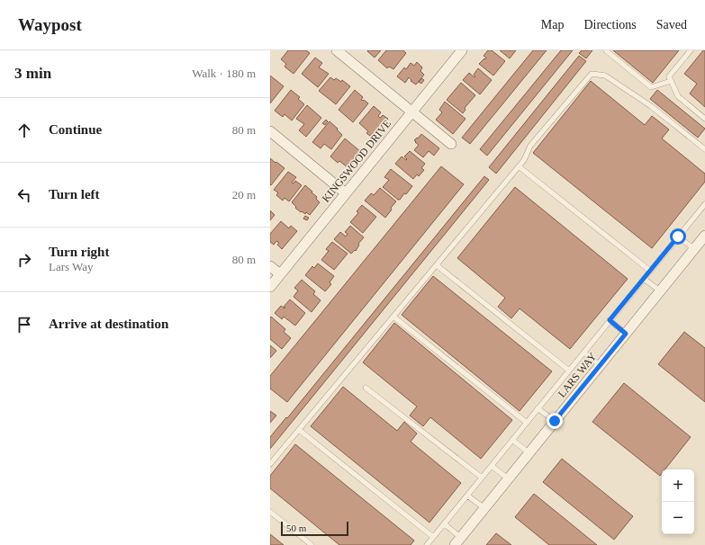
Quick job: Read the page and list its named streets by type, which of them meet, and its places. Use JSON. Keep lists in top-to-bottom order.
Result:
{
  "streets": {
    "street": ["KINGSWOOD DRIVE", "LARS WAY"]
  },
  "scale_bar": "50 m",
  "page": {
    "header": "Waypost",
    "nav": ["Map", "Directions", "Saved"],
    "heading": ["3 min", "Walk · 180 m"],
    "list": [
      ["Continue", "80 m"],
      ["Turn left", "20 m"],
      ["Turn right", "Lars Way", "80 m"],
      "Arrive at destination"
    ],
    "map_buttons": ["+", "−"],
    "scale": "50 m"
  }
}
